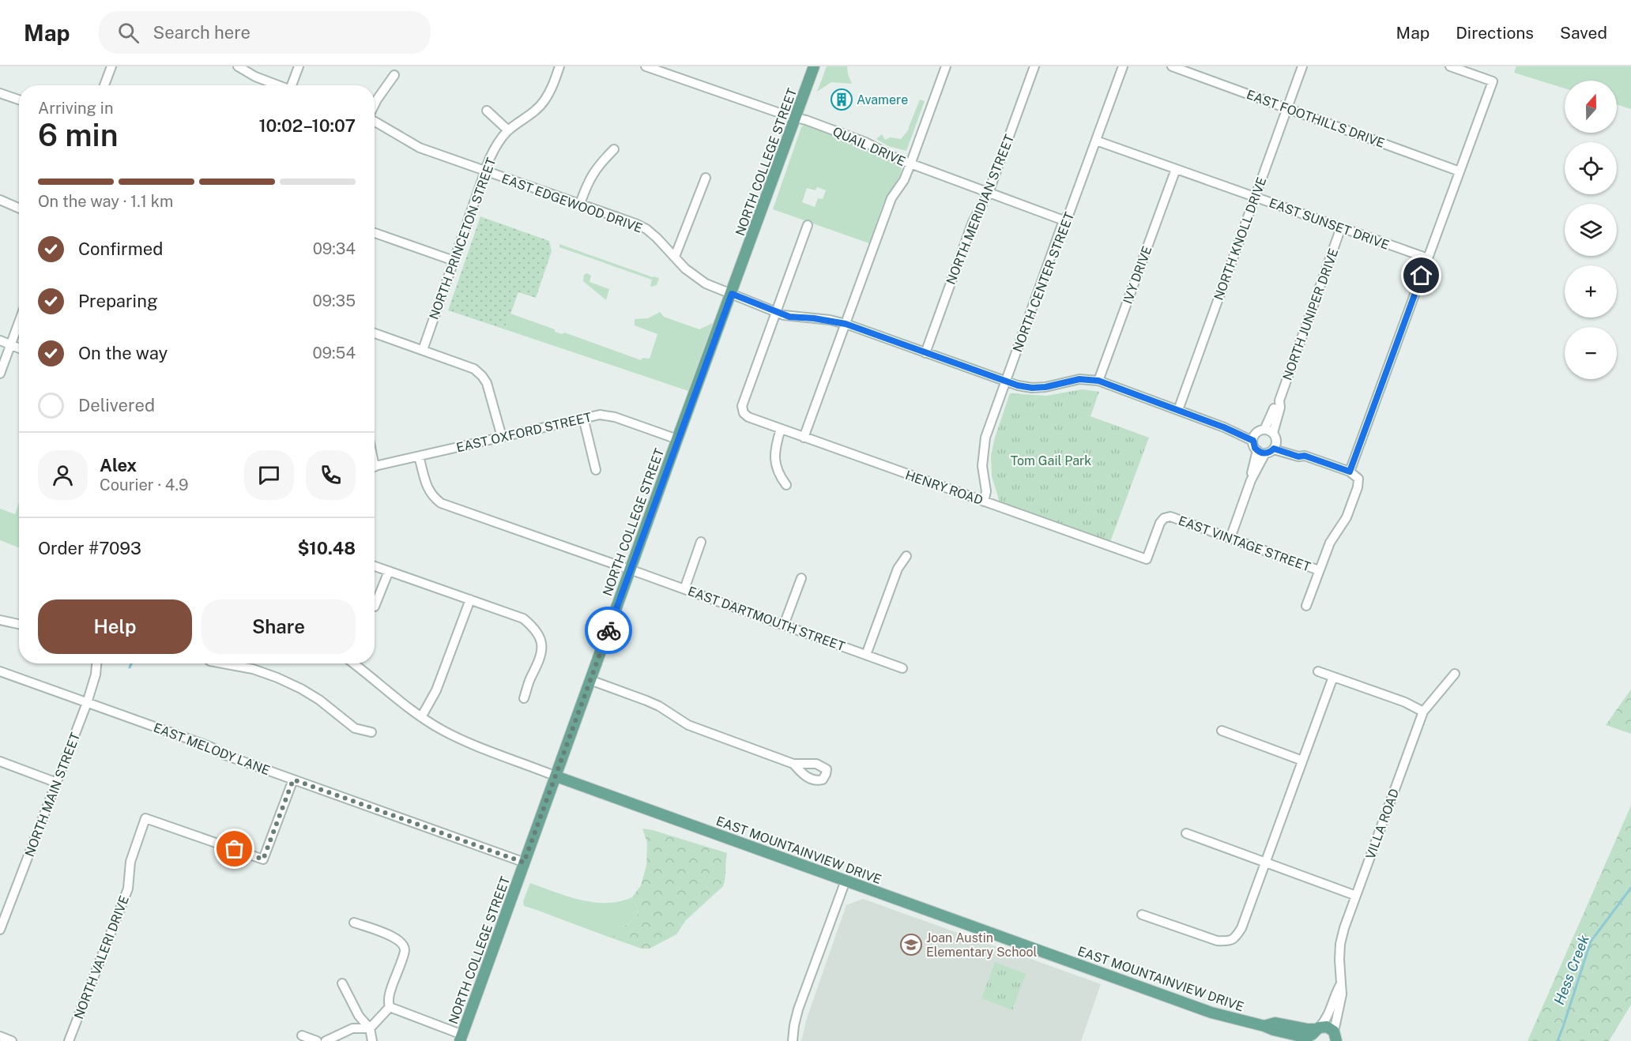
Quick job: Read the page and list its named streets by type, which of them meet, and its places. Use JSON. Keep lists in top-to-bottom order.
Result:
{
  "streets": {
    "main road": ["NORTH COLLEGE STREET", "EAST MOUNTAINVIEW DRIVE"],
    "street": [
      "EAST FOOTHILLS DRIVE",
      "QUAIL DRIVE",
      "EAST EDGEWOOD DRIVE",
      "NORTH MERIDIAN STREET",
      "EAST SUNSET DRIVE",
      "NORTH PRINCETON STREET",
      "NORTH KNOLL DRIVE",
      "IVY DRIVE",
      "NORTH CENTER STREET",
      "NORTH JUNIPER DRIVE",
      "EAST OXFORD STREET",
      "HENRY ROAD",
      "EAST VINTAGE STREET",
      "EAST DARTMOUTH STREET",
      "EAST MELODY LANE",
      "NORTH MAIN STREET",
      "VILLA ROAD",
      "NORTH VALERI DRIVE"
    ]
  },
  "crossings": [
    ["EAST FOOTHILLS DRIVE", "NORTH KNOLL DRIVE"],
    ["QUAIL DRIVE", "NORTH COLLEGE STREET"],
    ["QUAIL DRIVE", "NORTH MERIDIAN STREET"],
    ["QUAIL DRIVE", "NORTH CENTER STREET"],
    ["NORTH COLLEGE STREET", "EAST EDGEWOOD DRIVE"],
    ["NORTH COLLEGE STREET", "EAST OXFORD STREET"],
    ["NORTH COLLEGE STREET", "EAST DARTMOUTH STREET"],
    ["NORTH COLLEGE STREET", "EAST MELODY LANE"],
    ["NORTH COLLEGE STREET", "EAST MOUNTAINVIEW DRIVE"],
    ["EAST EDGEWOOD DRIVE", "NORTH MERIDIAN STREET"],
    ["EAST EDGEWOOD DRIVE", "NORTH PRINCETON STREET"],
    ["EAST EDGEWOOD DRIVE", "NORTH KNOLL DRIVE"],
    ["EAST EDGEWOOD DRIVE", "IVY DRIVE"],
    ["EAST EDGEWOOD DRIVE", "NORTH CENTER STREET"],
    ["EAST EDGEWOOD DRIVE", "HENRY ROAD"],
    ["EAST SUNSET DRIVE", "NORTH KNOLL DRIVE"],
    ["EAST SUNSET DRIVE", "IVY DRIVE"],
    ["EAST SUNSET DRIVE", "NORTH CENTER STREET"],
    ["EAST SUNSET DRIVE", "NORTH JUNIPER DRIVE"],
    ["NORTH CENTER STREET", "HENRY ROAD"],
    ["EAST OXFORD STREET", "EAST DARTMOUTH STREET"],
    ["HENRY ROAD", "EAST VINTAGE STREET"],
    ["EAST MELODY LANE", "NORTH MAIN STREET"],
    ["EAST MELODY LANE", "NORTH VALERI DRIVE"],
    ["VILLA ROAD", "EAST MOUNTAINVIEW DRIVE"]
  ],
  "water": ["Hess Creek"],
  "parks": ["Tom Gail Park"],
  "places": {
    "building": ["Avamere"],
    "school or university": ["Joan Austin Elementary School"]
  },
  "north": "top",
  "page": {
    "header": "Map",
    "search": "Search here",
    "nav": ["Map", "Directions", "Saved"],
    "map_buttons": ["+", "−"],
    "heading": ["6 min", "Arriving in", "10:02–10:07"],
    "panel": [
      "Alex",
      "Courier · 4.9",
      "Order #7093",
      "$10.48"
    ],
    "bar": "On the way · 1.1 km",
    "list": [
      ["Confirmed", "09:34"],
      ["Preparing", "09:35"],
      ["On the way", "09:54"],
      "Delivered"
    ],
    "buttons": ["Help", "Share"]
  }
}
